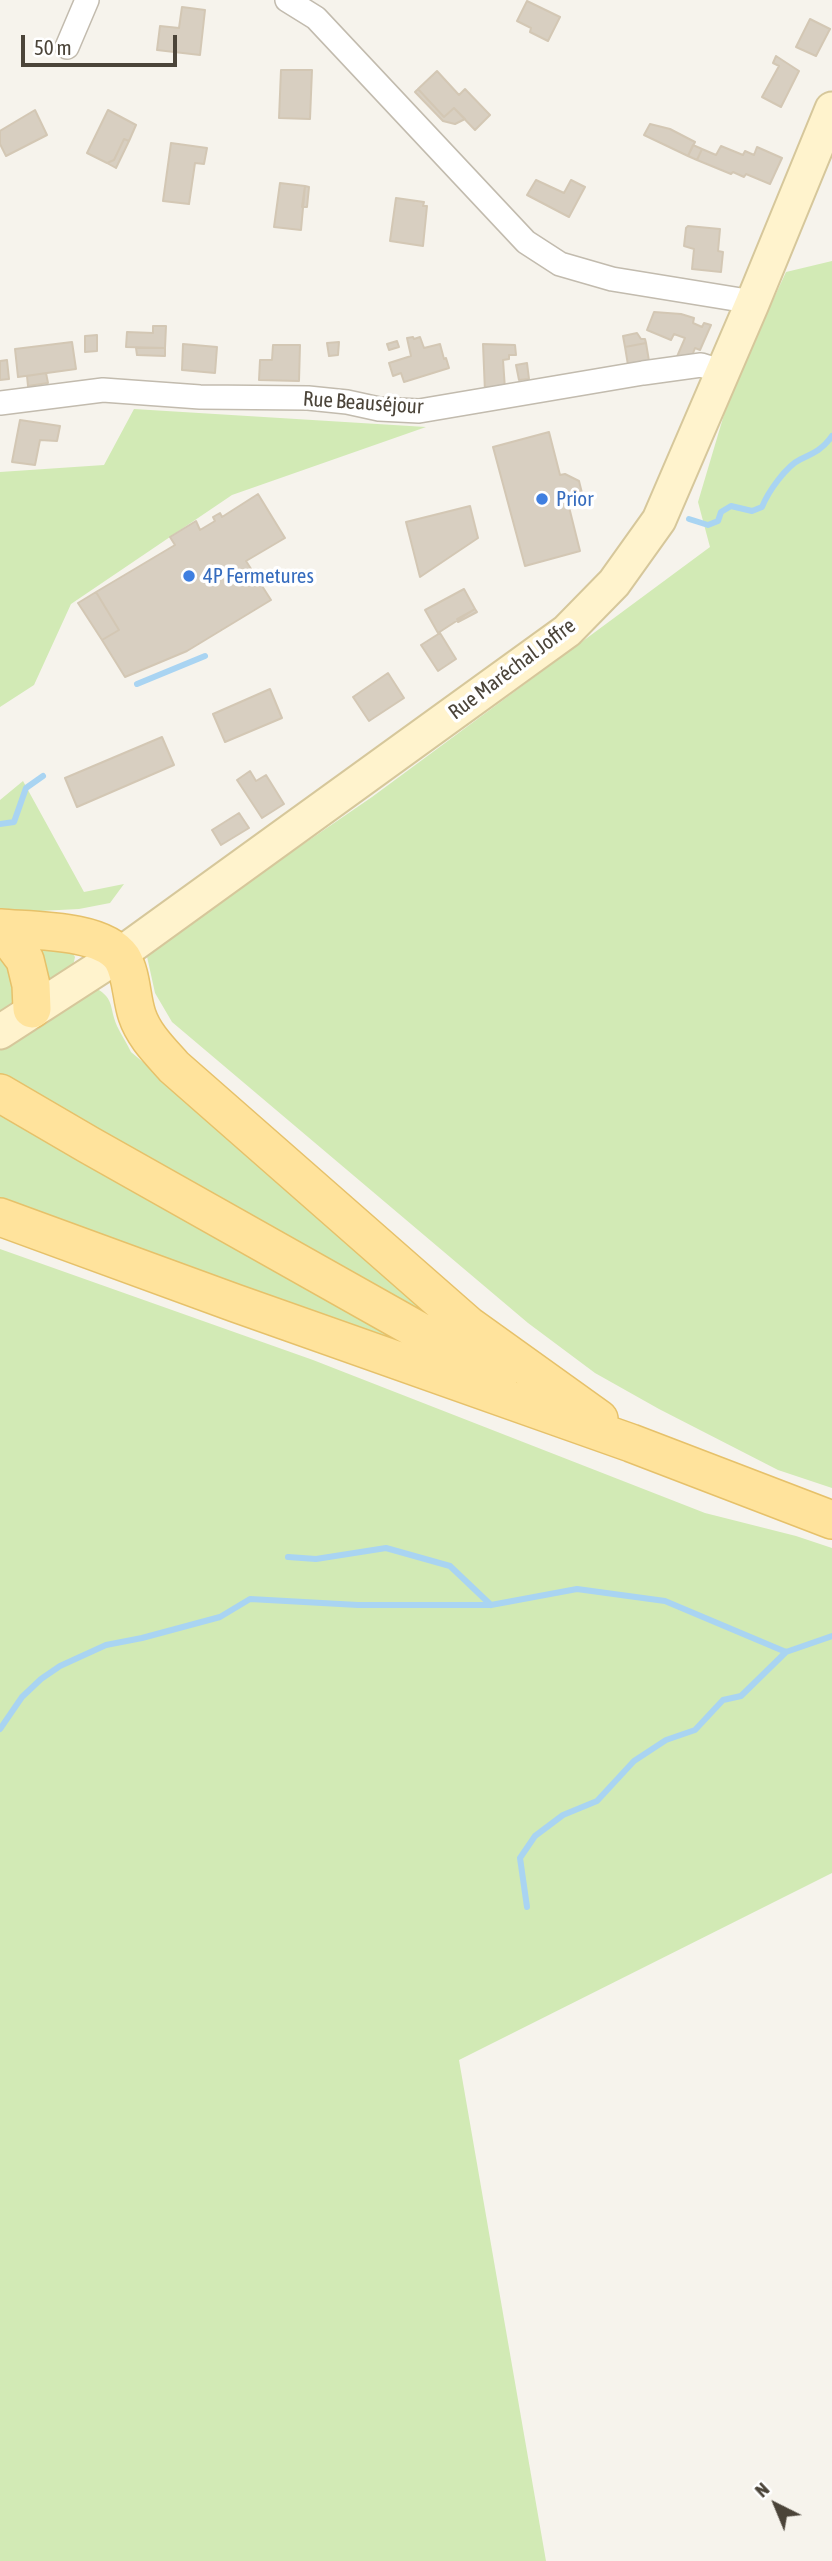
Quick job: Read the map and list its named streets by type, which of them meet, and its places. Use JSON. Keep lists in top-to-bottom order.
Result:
{
  "streets": {
    "main road": ["Rue Maréchal Joffre"],
    "street": ["Rue Beauséjour"]
  },
  "crossings": [
    ["Rue Beauséjour", "Rue Maréchal Joffre"]
  ],
  "places": ["Prior", "4P Fermetures"],
  "scale_bar": "50 m",
  "north": "top left"
}
